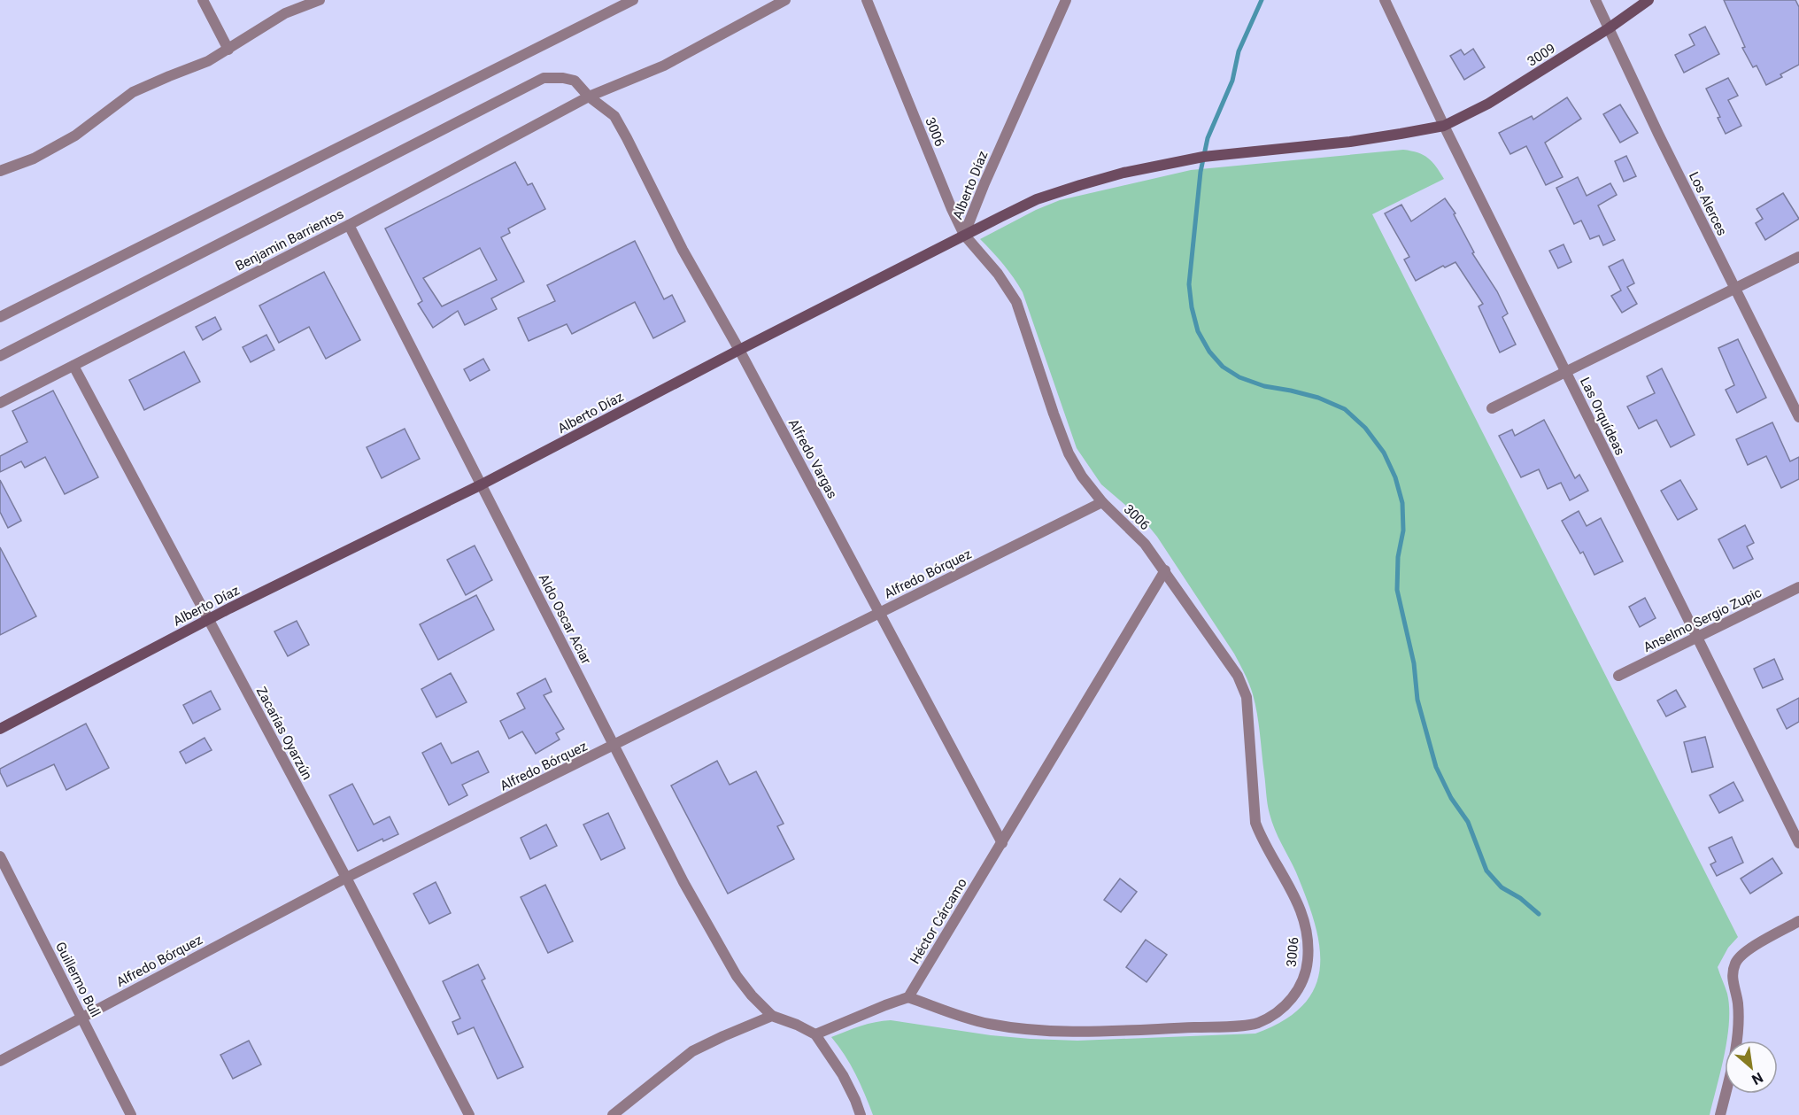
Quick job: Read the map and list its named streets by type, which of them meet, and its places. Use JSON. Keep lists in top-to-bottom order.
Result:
{
  "streets": {
    "street": [
      "3009",
      "3006",
      "Alberto Díaz",
      "Los Alerces",
      "Benjamin Barrientos",
      "Las Orquídeas",
      "Alfredo Vargas",
      "Alfredo Bórquez",
      "Aldo Oscar Aciar",
      "Anselmo Sergio Zupic",
      "Zacarías Oyarzún",
      "Héctor Cárcamo",
      "Guillermo Bull"
    ]
  },
  "crossings": [
    ["3009", "3006"],
    ["3009", "Alberto Díaz"],
    ["3009", "Los Alerces"],
    ["3009", "Las Orquídeas"],
    ["3006", "Alberto Díaz"],
    ["3006", "Alfredo Bórquez"],
    ["3006", "Héctor Cárcamo"],
    ["Alberto Díaz", "Alfredo Vargas"],
    ["Alberto Díaz", "Aldo Oscar Aciar"],
    ["Alberto Díaz", "Zacarías Oyarzún"],
    ["Benjamin Barrientos", "Alfredo Vargas"],
    ["Benjamin Barrientos", "Aldo Oscar Aciar"],
    ["Benjamin Barrientos", "Zacarías Oyarzún"],
    ["Las Orquídeas", "Anselmo Sergio Zupic"],
    ["Alfredo Vargas", "Alfredo Bórquez"],
    ["Alfredo Vargas", "Héctor Cárcamo"],
    ["Alfredo Bórquez", "Aldo Oscar Aciar"],
    ["Alfredo Bórquez", "Zacarías Oyarzún"],
    ["Alfredo Bórquez", "Guillermo Bull"]
  ],
  "north": "bottom right"
}
